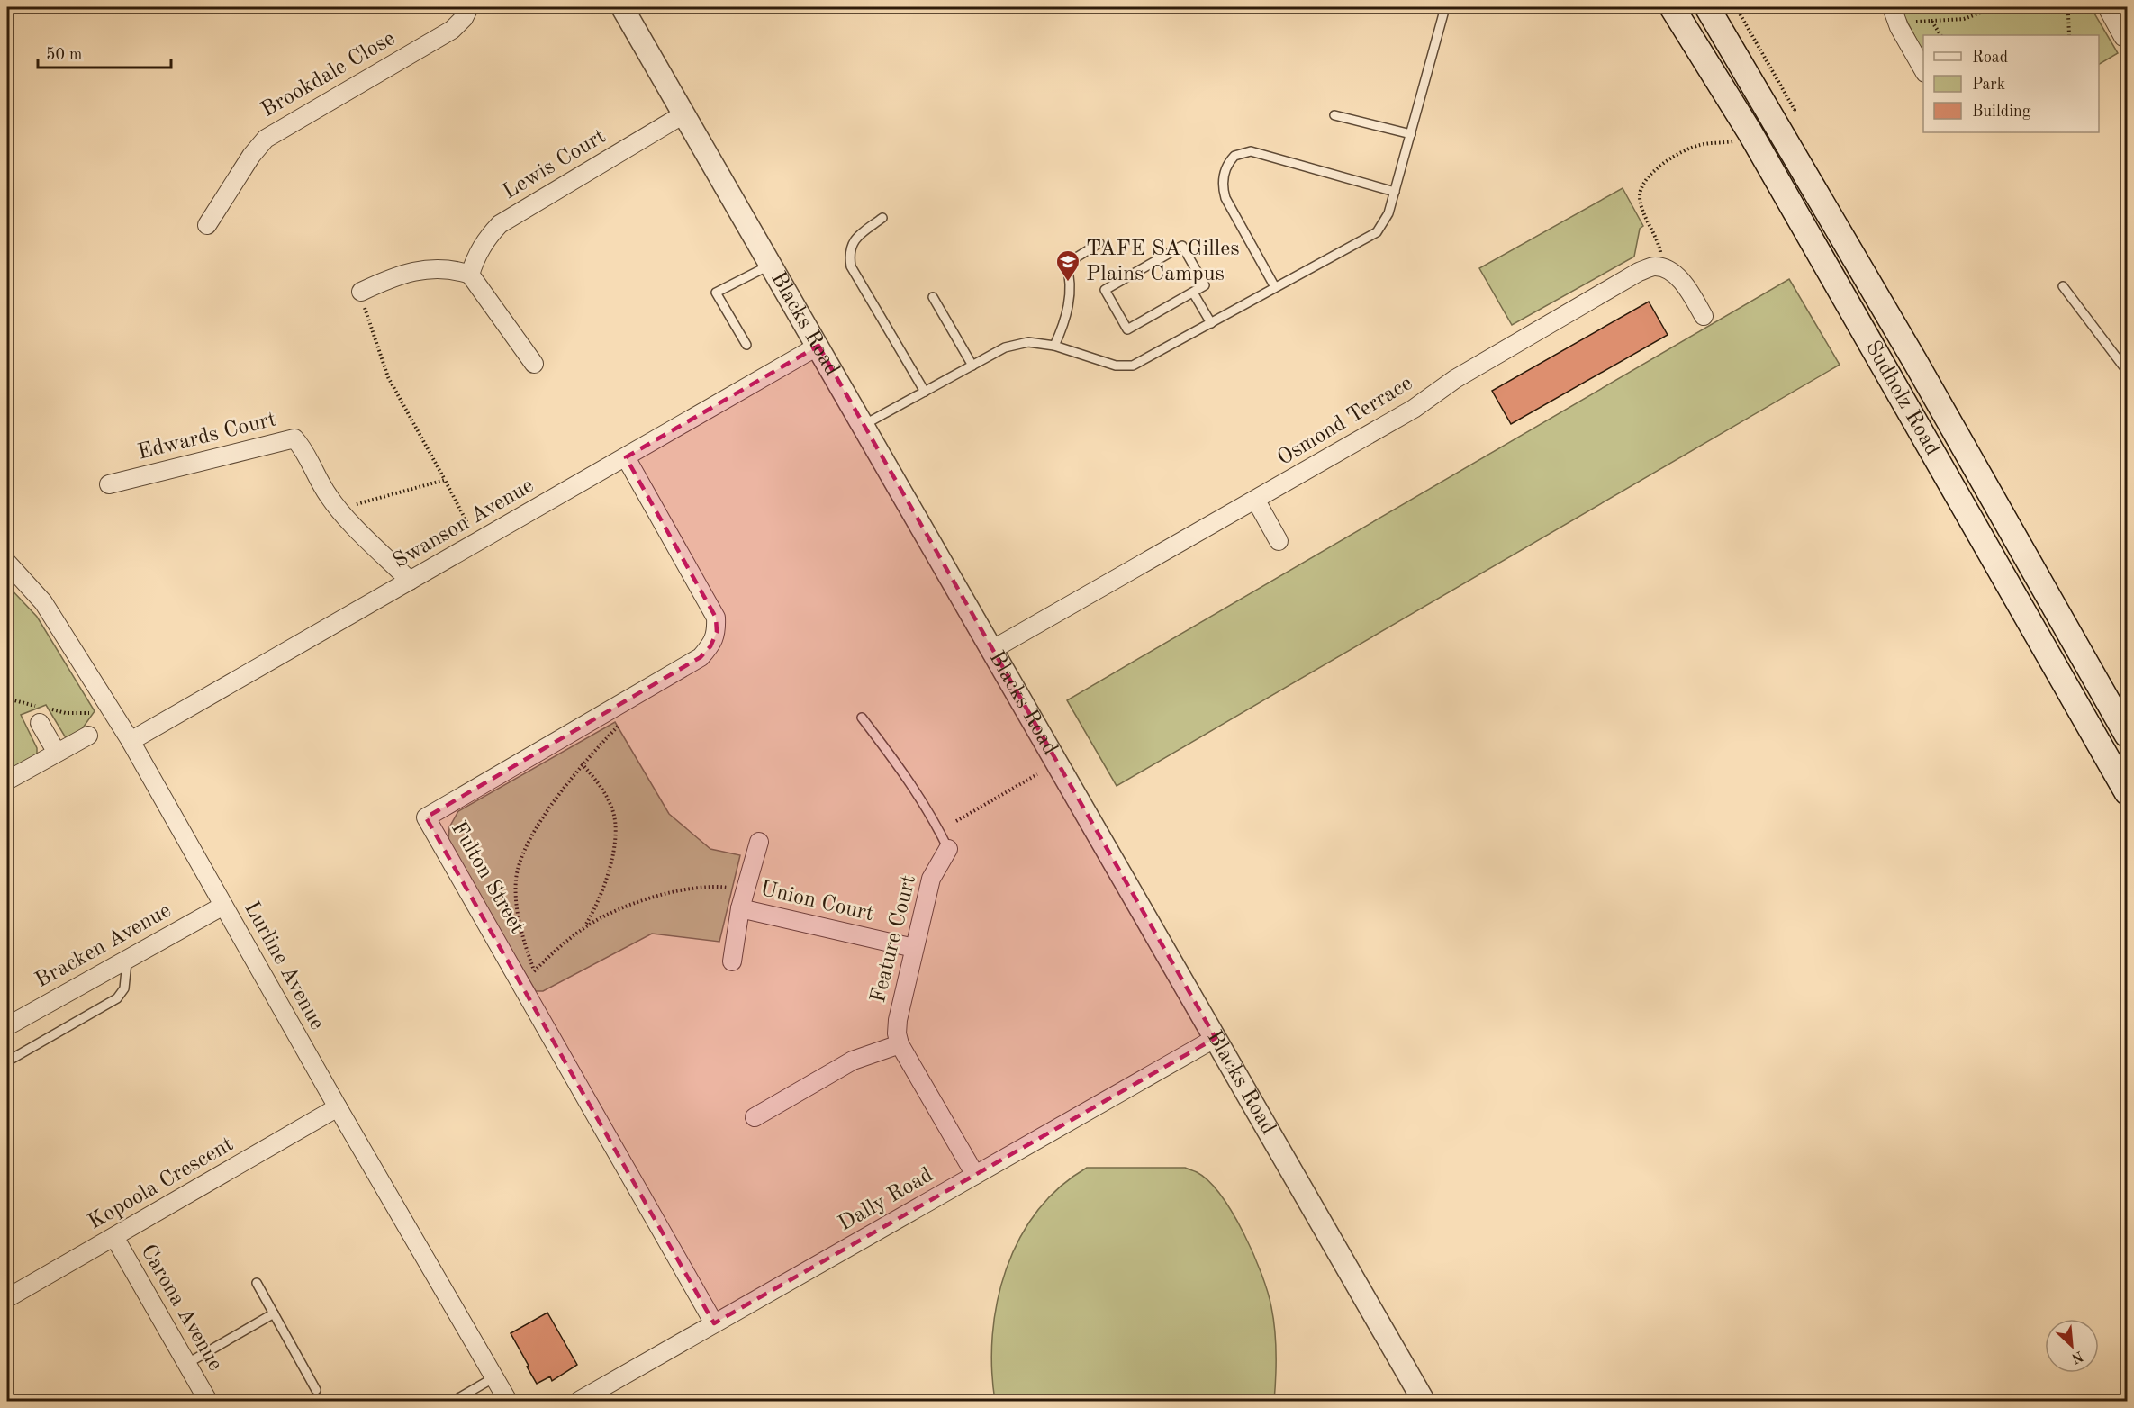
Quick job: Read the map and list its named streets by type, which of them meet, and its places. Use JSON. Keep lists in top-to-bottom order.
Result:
{
  "streets": {
    "main road": ["Sudholz Road"],
    "street": [
      "Brookdale Close",
      "Lewis Court",
      "Blacks Road",
      "Osmond Terrace",
      "Edwards Court",
      "Swanson Avenue",
      "Fulton Street",
      "Union Court",
      "Feature Court",
      "Bracken Avenue",
      "Lurline Avenue",
      "Kopoola Crescent",
      "Dally Road",
      "Carona Avenue"
    ]
  },
  "crossings": [
    ["Lewis Court", "Blacks Road"],
    ["Blacks Road", "Osmond Terrace"],
    ["Blacks Road", "Swanson Avenue"],
    ["Blacks Road", "Dally Road"],
    ["Edwards Court", "Swanson Avenue"],
    ["Swanson Avenue", "Fulton Street"],
    ["Swanson Avenue", "Lurline Avenue"],
    ["Fulton Street", "Dally Road"],
    ["Union Court", "Feature Court"],
    ["Feature Court", "Dally Road"],
    ["Bracken Avenue", "Lurline Avenue"],
    ["Lurline Avenue", "Kopoola Crescent"],
    ["Kopoola Crescent", "Carona Avenue"]
  ],
  "places": {
    "school or university": ["TAFE SA Gilles Plains Campus"]
  },
  "legend": ["Road", "Park", "Building"],
  "scale_bar": "50 m",
  "north": "bottom right"
}
